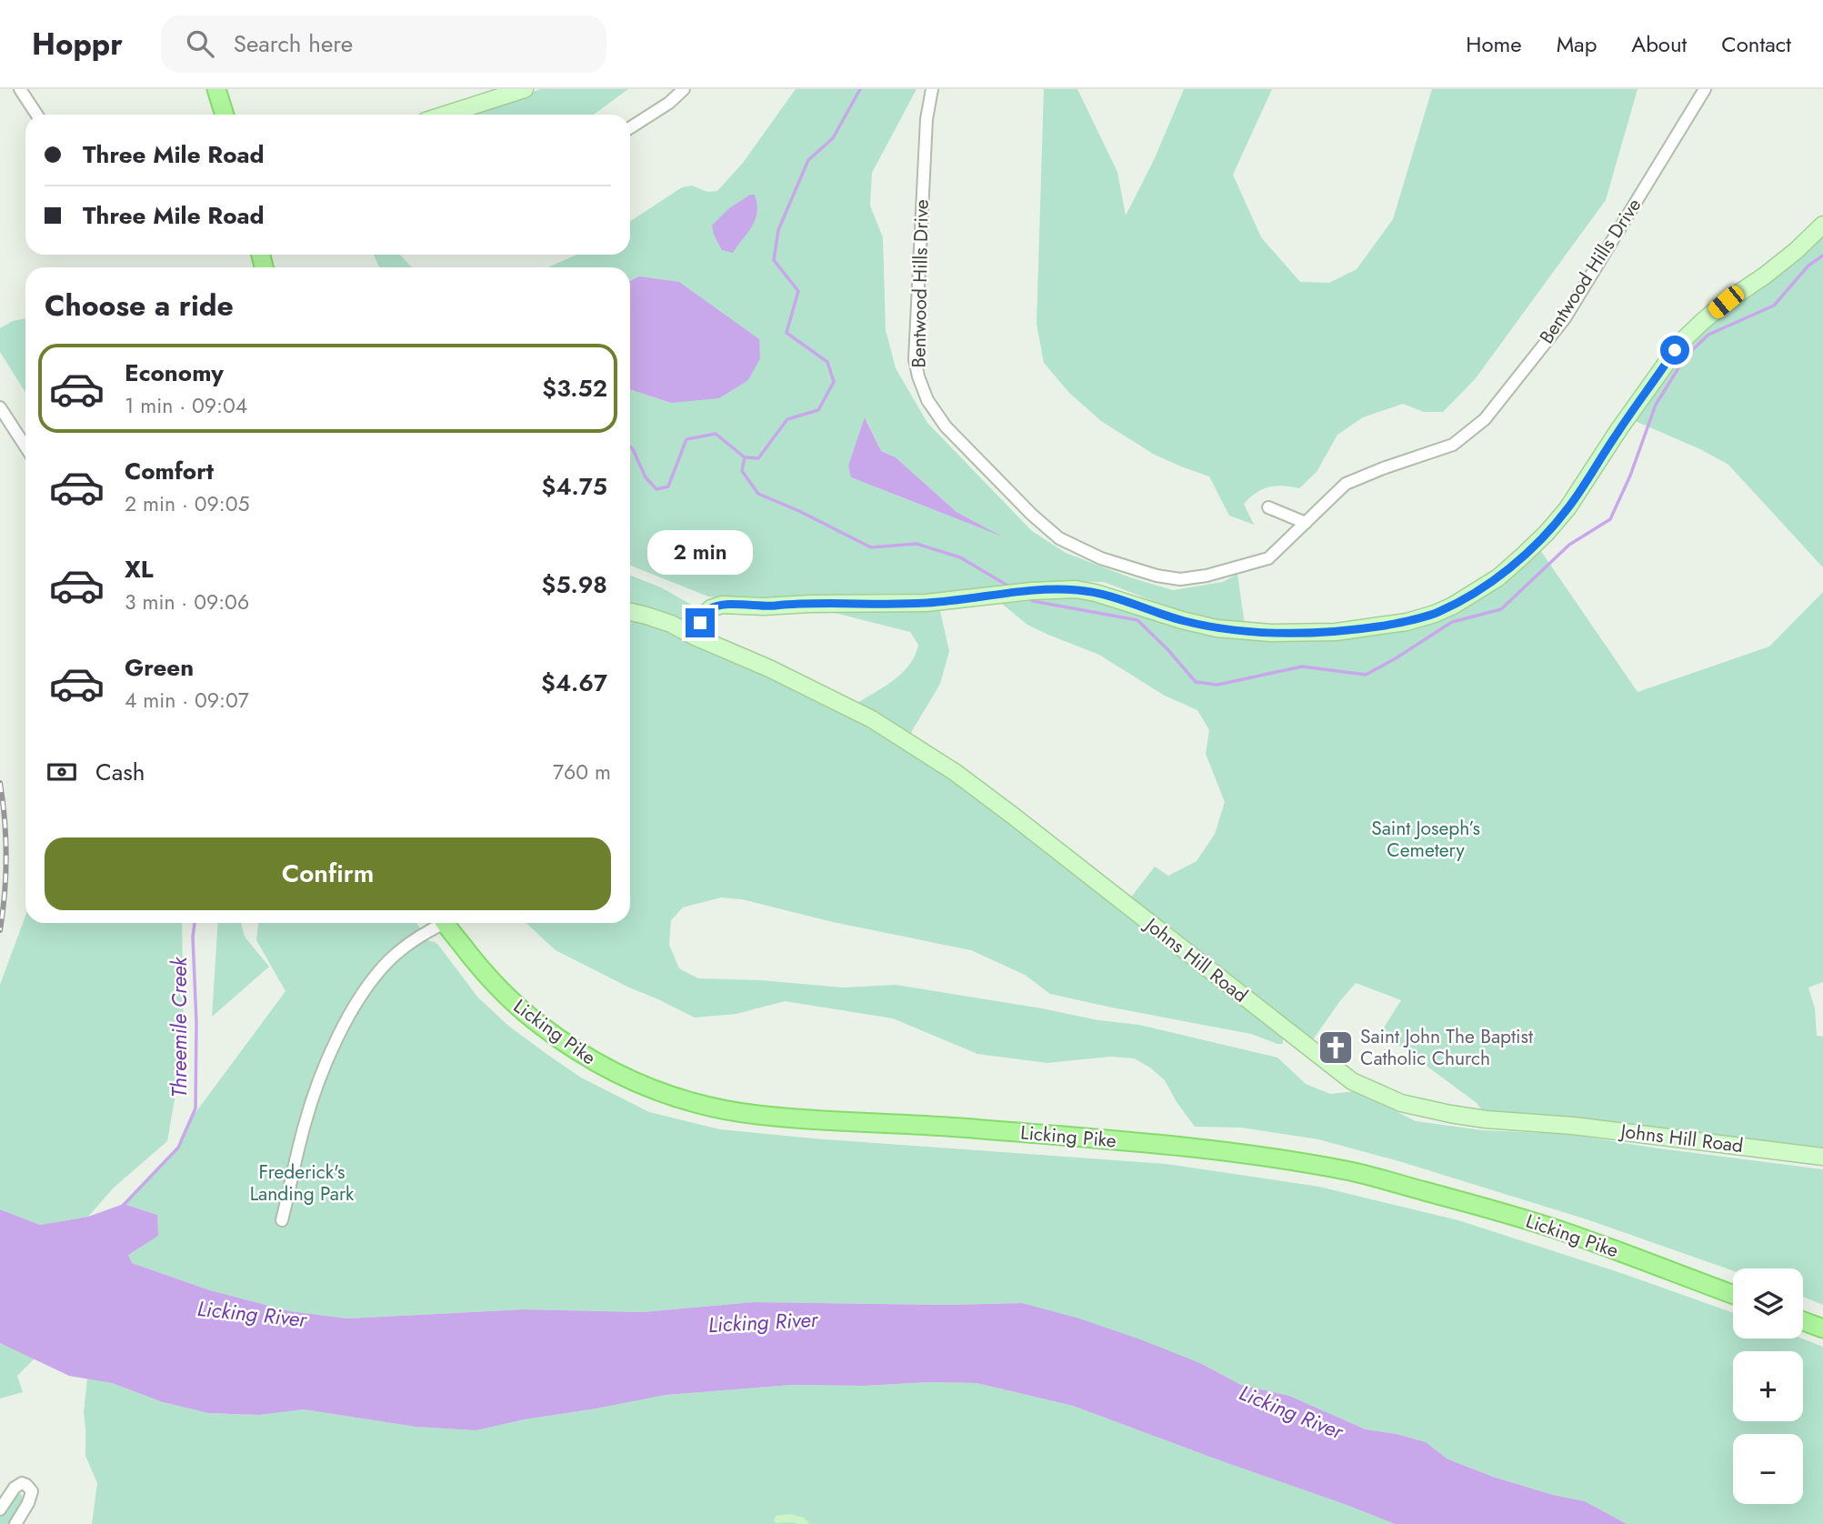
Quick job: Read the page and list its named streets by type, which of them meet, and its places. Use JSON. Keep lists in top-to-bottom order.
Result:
{
  "streets": {
    "main road": ["Johns Hill Road", "Licking Pike"],
    "street": ["Bentwood Hills Drive"]
  },
  "water": ["Threemile Creek", "Licking River"],
  "parks": ["Saint Joseph’s Cemetery", "Frederick's Landing Park"],
  "places": {
    "church": ["Saint John The Baptist Catholic Church"]
  },
  "page": {
    "header": "Hoppr",
    "search": "Search here",
    "nav": [
      "Home",
      "Map",
      "About",
      "Contact"
    ],
    "banner": ["Three Mile Road", "Three Mile Road"],
    "heading": "Choose a ride",
    "list": [
      {
        "name": "Economy",
        "note": "1 min · 09:04",
        "value": "$3.52"
      },
      {
        "name": "Comfort",
        "note": "2 min · 09:05",
        "value": "$4.75"
      },
      {
        "name": "XL",
        "note": "3 min · 09:06",
        "value": "$5.98"
      },
      {
        "name": "Green",
        "note": "4 min · 09:07",
        "value": "$4.67"
      }
    ],
    "bubble": "2 min",
    "pay": ["Cash", "760 m"],
    "buttons": "Confirm",
    "map_buttons": ["+", "−"]
  }
}
